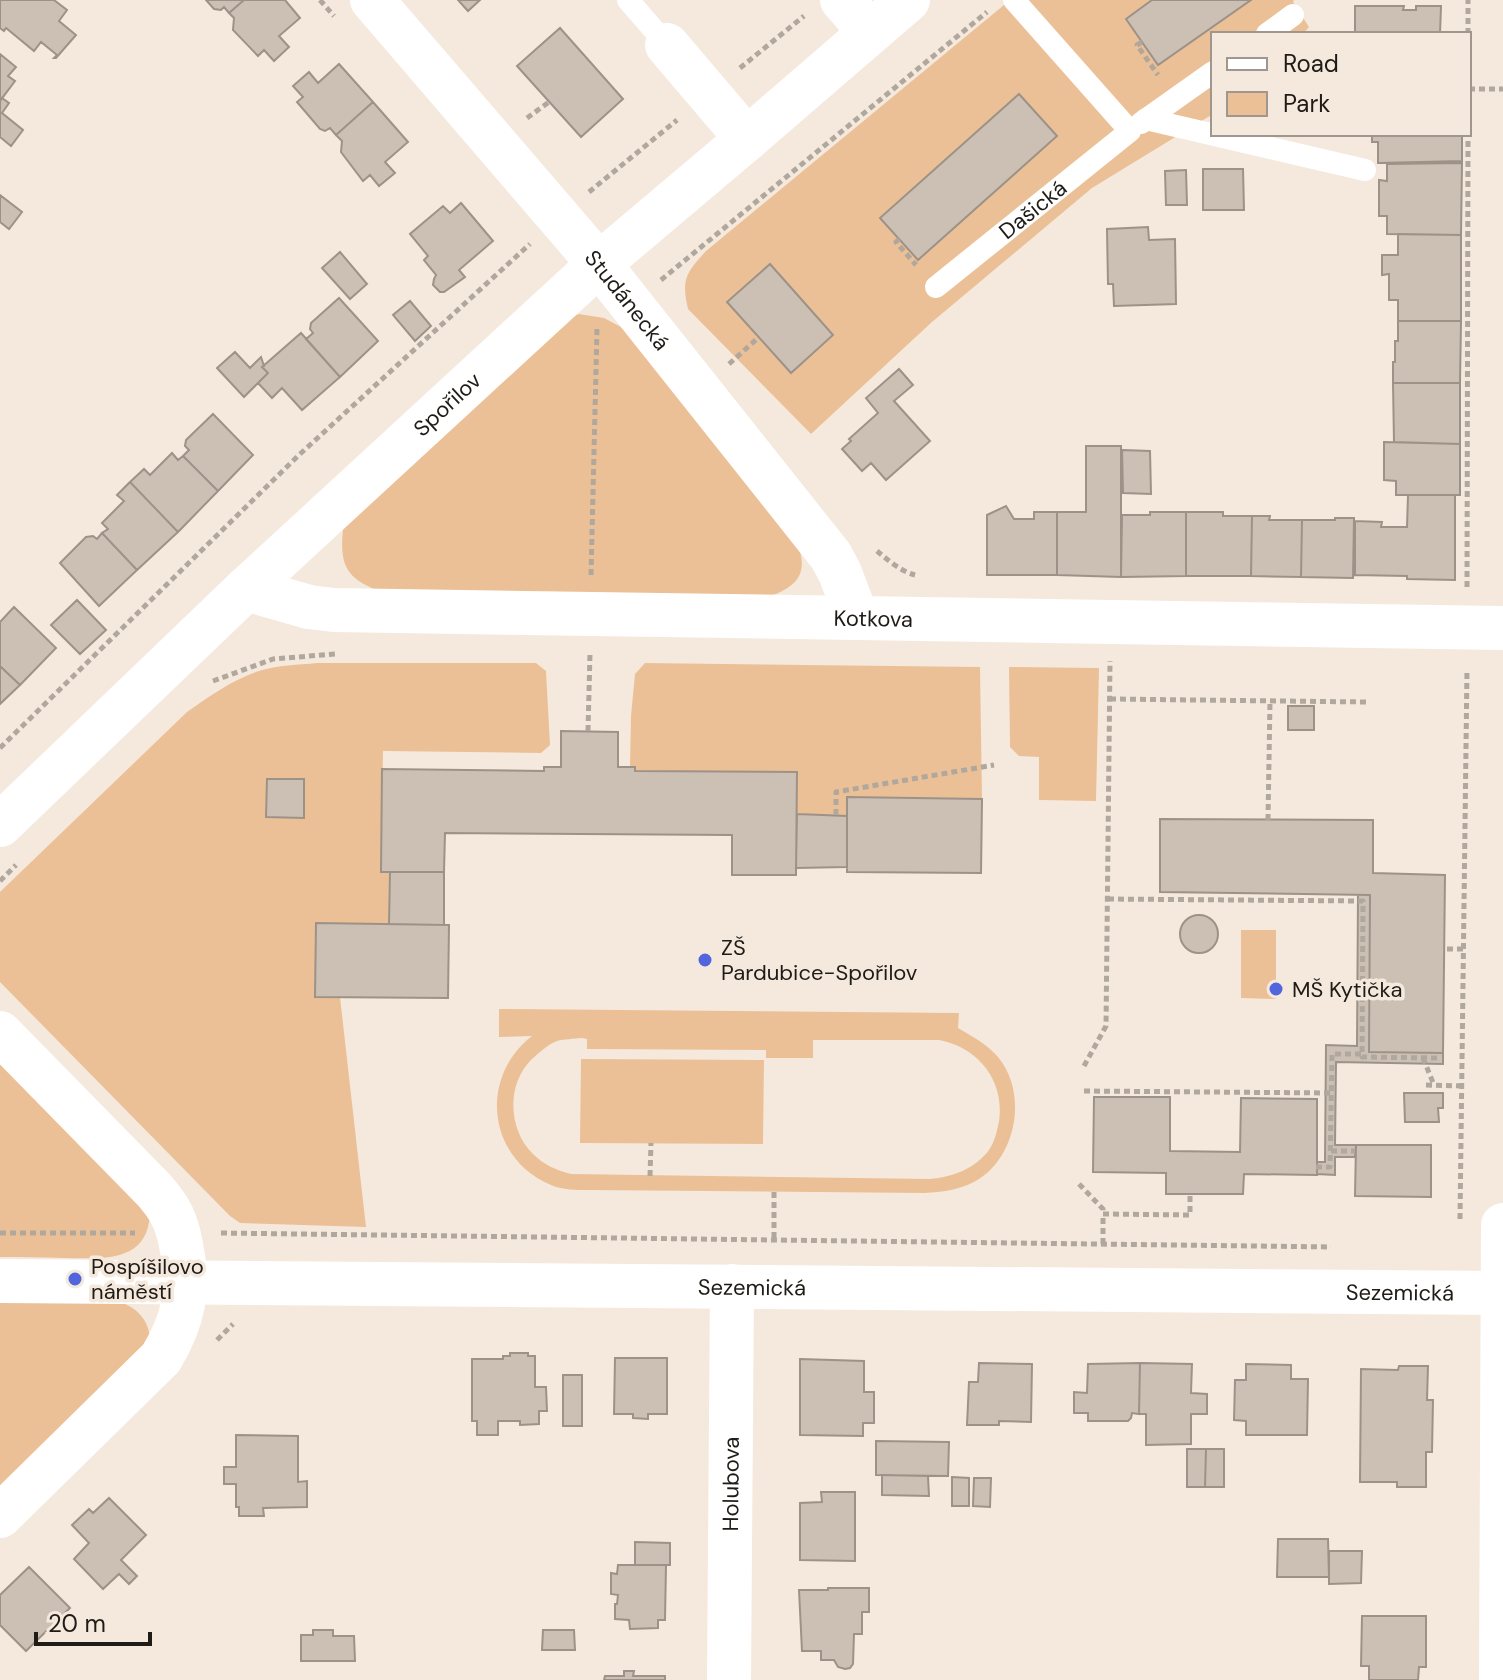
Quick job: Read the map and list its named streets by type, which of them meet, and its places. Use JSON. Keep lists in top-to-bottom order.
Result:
{
  "streets": {
    "street": [
      "Studánecká",
      "Spořilov",
      "Kotkova",
      "Sezemická",
      "Holubova"
    ],
    "lane": ["Dašická"]
  },
  "crossings": [
    ["Studánecká", "Spořilov"],
    ["Studánecká", "Kotkova"],
    ["Spořilov", "Kotkova"],
    ["Sezemická", "Holubova"]
  ],
  "places": ["ZŠ Pardubice-Spořilov", "MŠ Kytička", "Pospíšilovo náměstí"],
  "legend": ["Road", "Park"],
  "scale_bar": "20 m"
}
